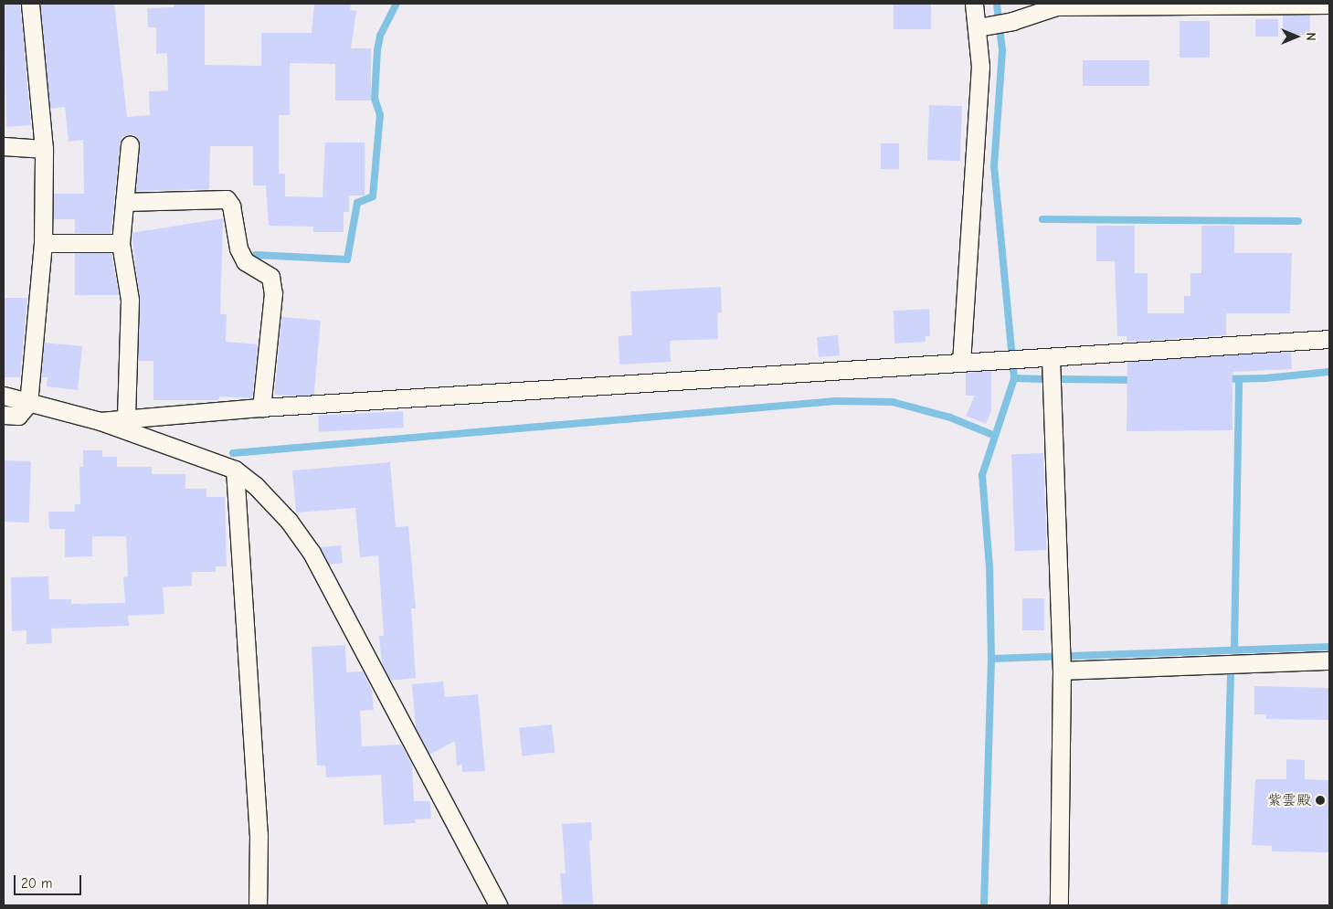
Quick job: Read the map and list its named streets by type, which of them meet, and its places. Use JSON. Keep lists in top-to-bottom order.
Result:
{
  "places": ["紫雲殿"],
  "scale_bar": "20 m",
  "north": "right"
}
